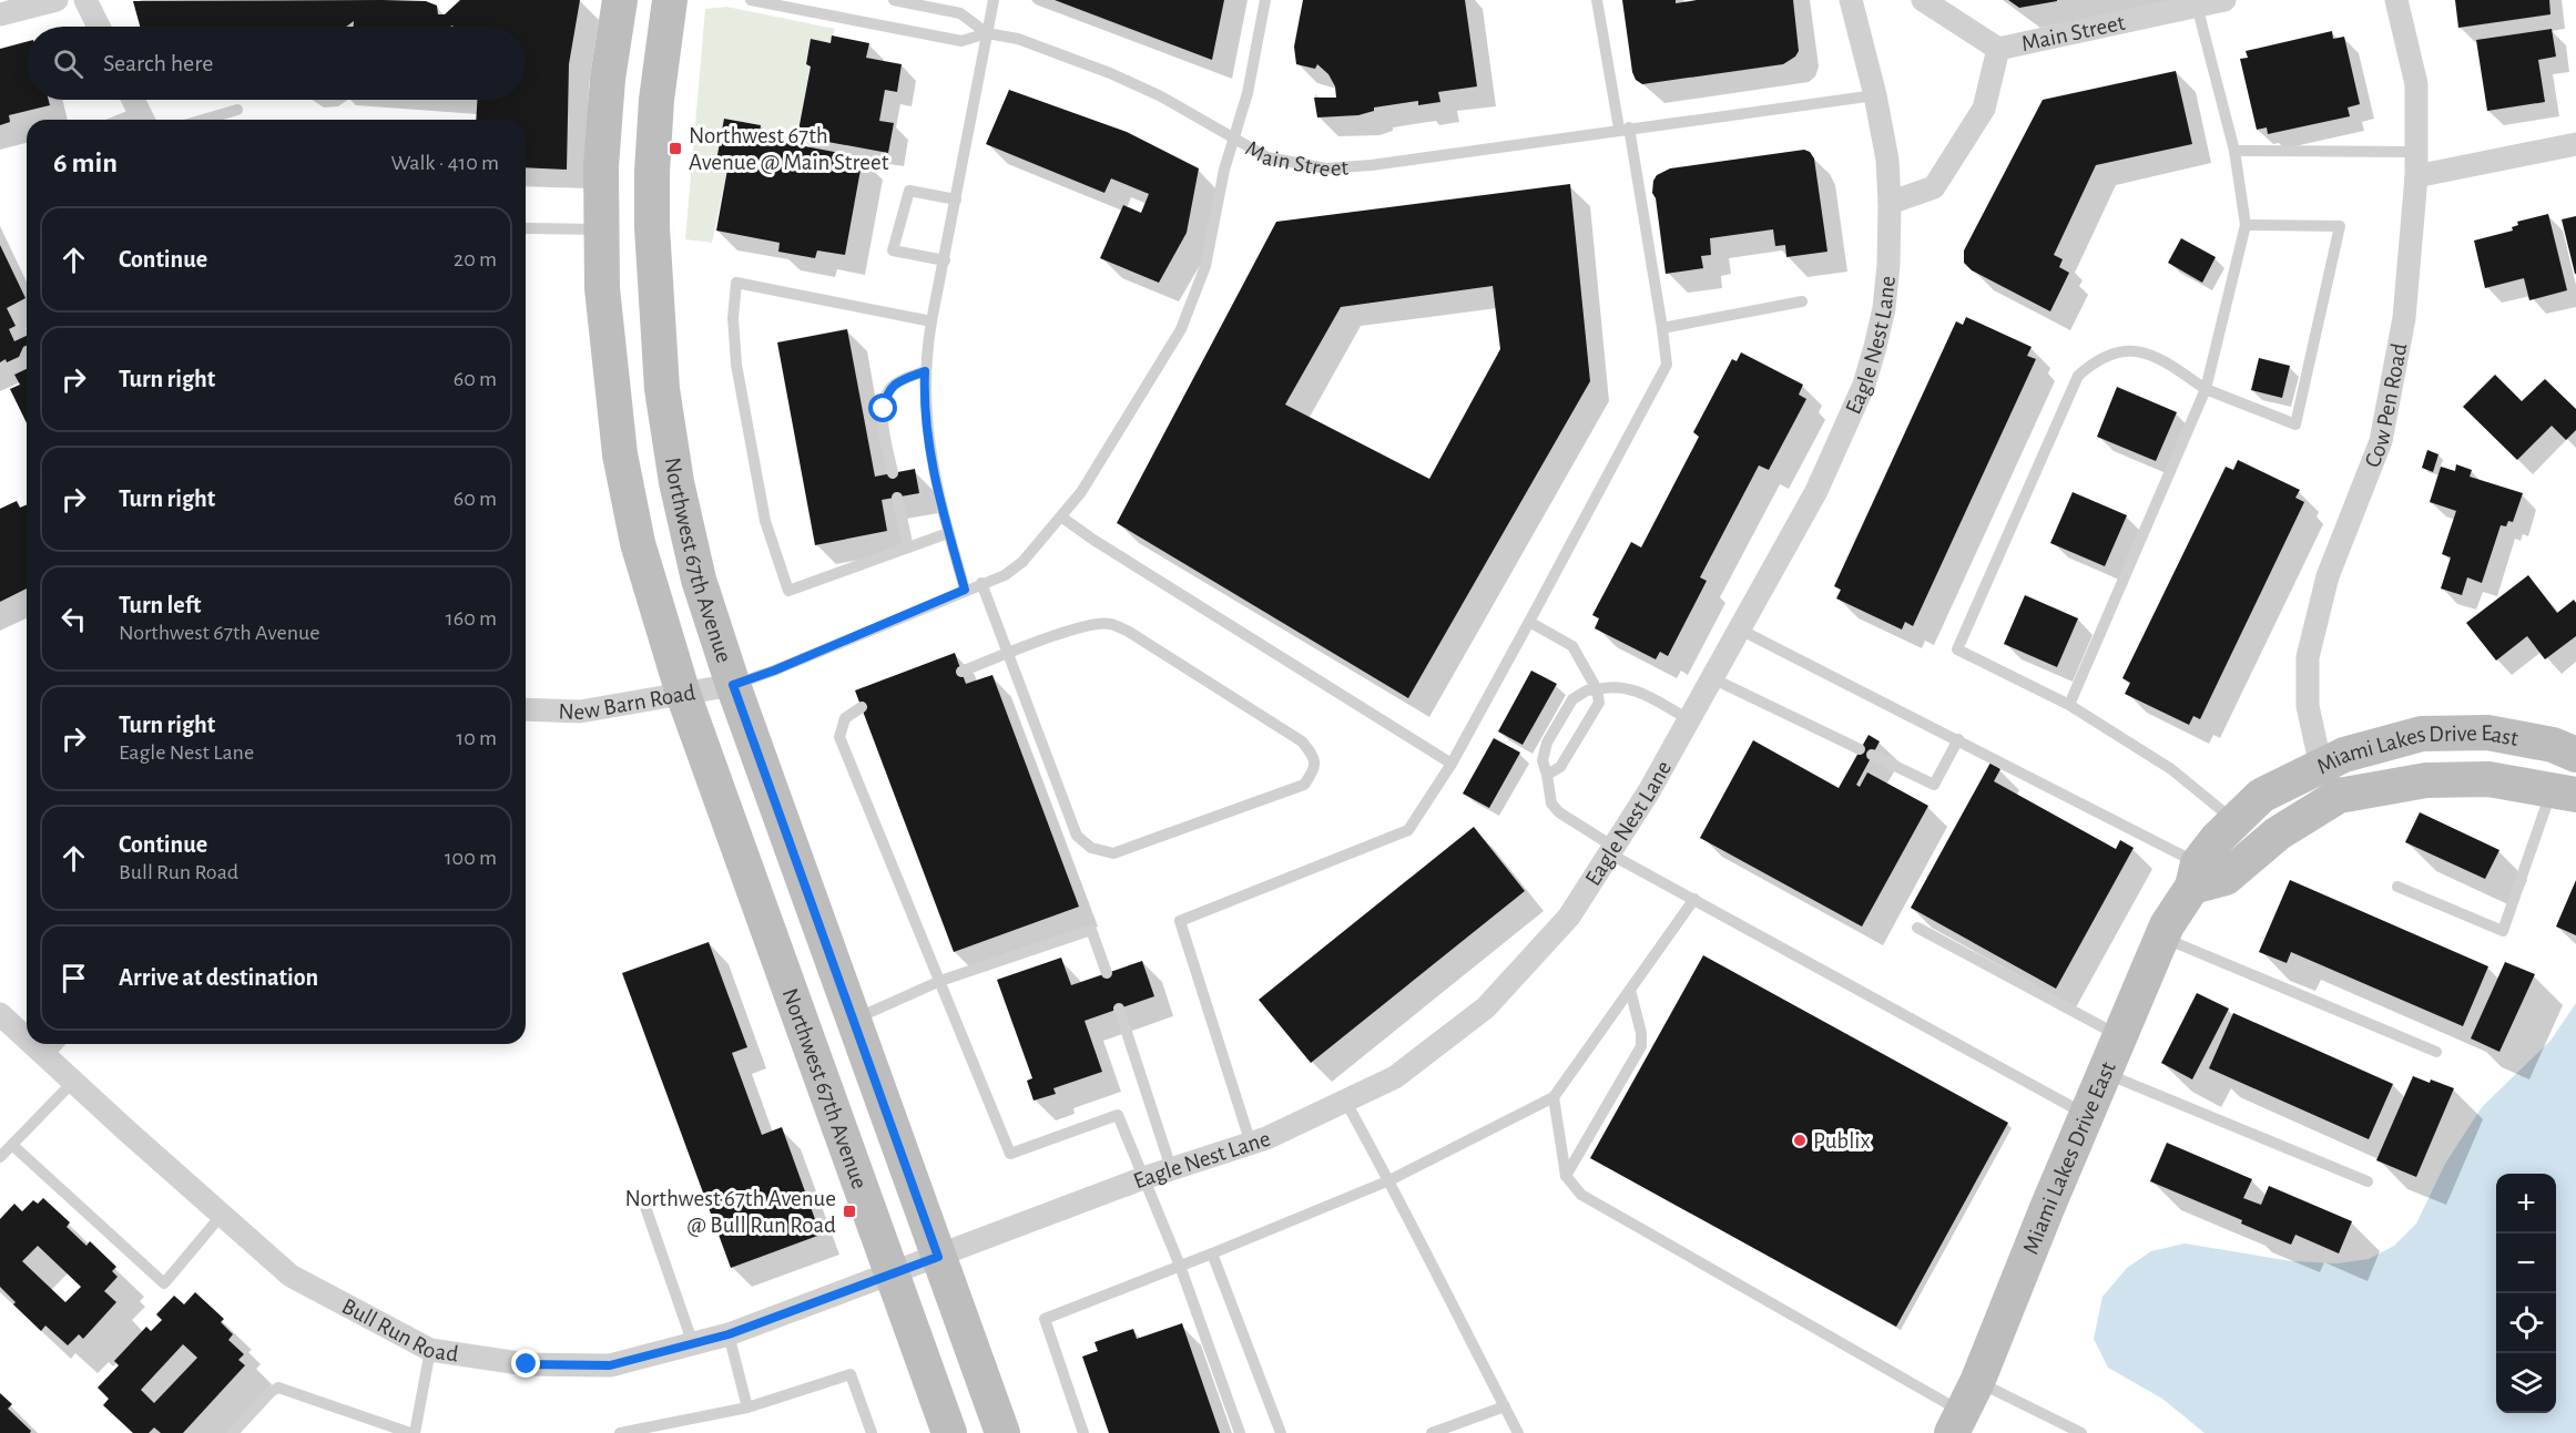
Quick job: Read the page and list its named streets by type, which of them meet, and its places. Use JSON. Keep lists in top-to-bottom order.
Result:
{
  "streets": {
    "main road": ["Northwest 67th Avenue", "Miami Lakes Drive East"],
    "street": [
      "Main Street",
      "Eagle Nest Lane",
      "Cow Pen Road",
      "New Barn Road",
      "Bull Run Road"
    ]
  },
  "crossings": [
    ["Main Street", "Eagle Nest Lane"],
    ["Eagle Nest Lane", "Northwest 67th Avenue"],
    ["Eagle Nest Lane", "Bull Run Road"],
    ["Cow Pen Road", "Miami Lakes Drive East"],
    ["Northwest 67th Avenue", "New Barn Road"],
    ["Northwest 67th Avenue", "Bull Run Road"]
  ],
  "places": {
    "transit": ["Northwest 67th Avenue @ Main Street", "Northwest 67th Avenue @ Bull Run Road"],
    "other": ["Publix"]
  },
  "page": {
    "search": "Search here",
    "heading": ["6 min", "Walk · 410 m"],
    "list": [
      ["Continue", "20 m"],
      ["Turn right", "60 m"],
      ["Turn right", "60 m"],
      ["Turn left", "Northwest 67th Avenue", "160 m"],
      ["Turn right", "Eagle Nest Lane", "10 m"],
      ["Continue", "Bull Run Road", "100 m"],
      "Arrive at destination"
    ],
    "map_buttons": ["+", "−"]
  }
}
